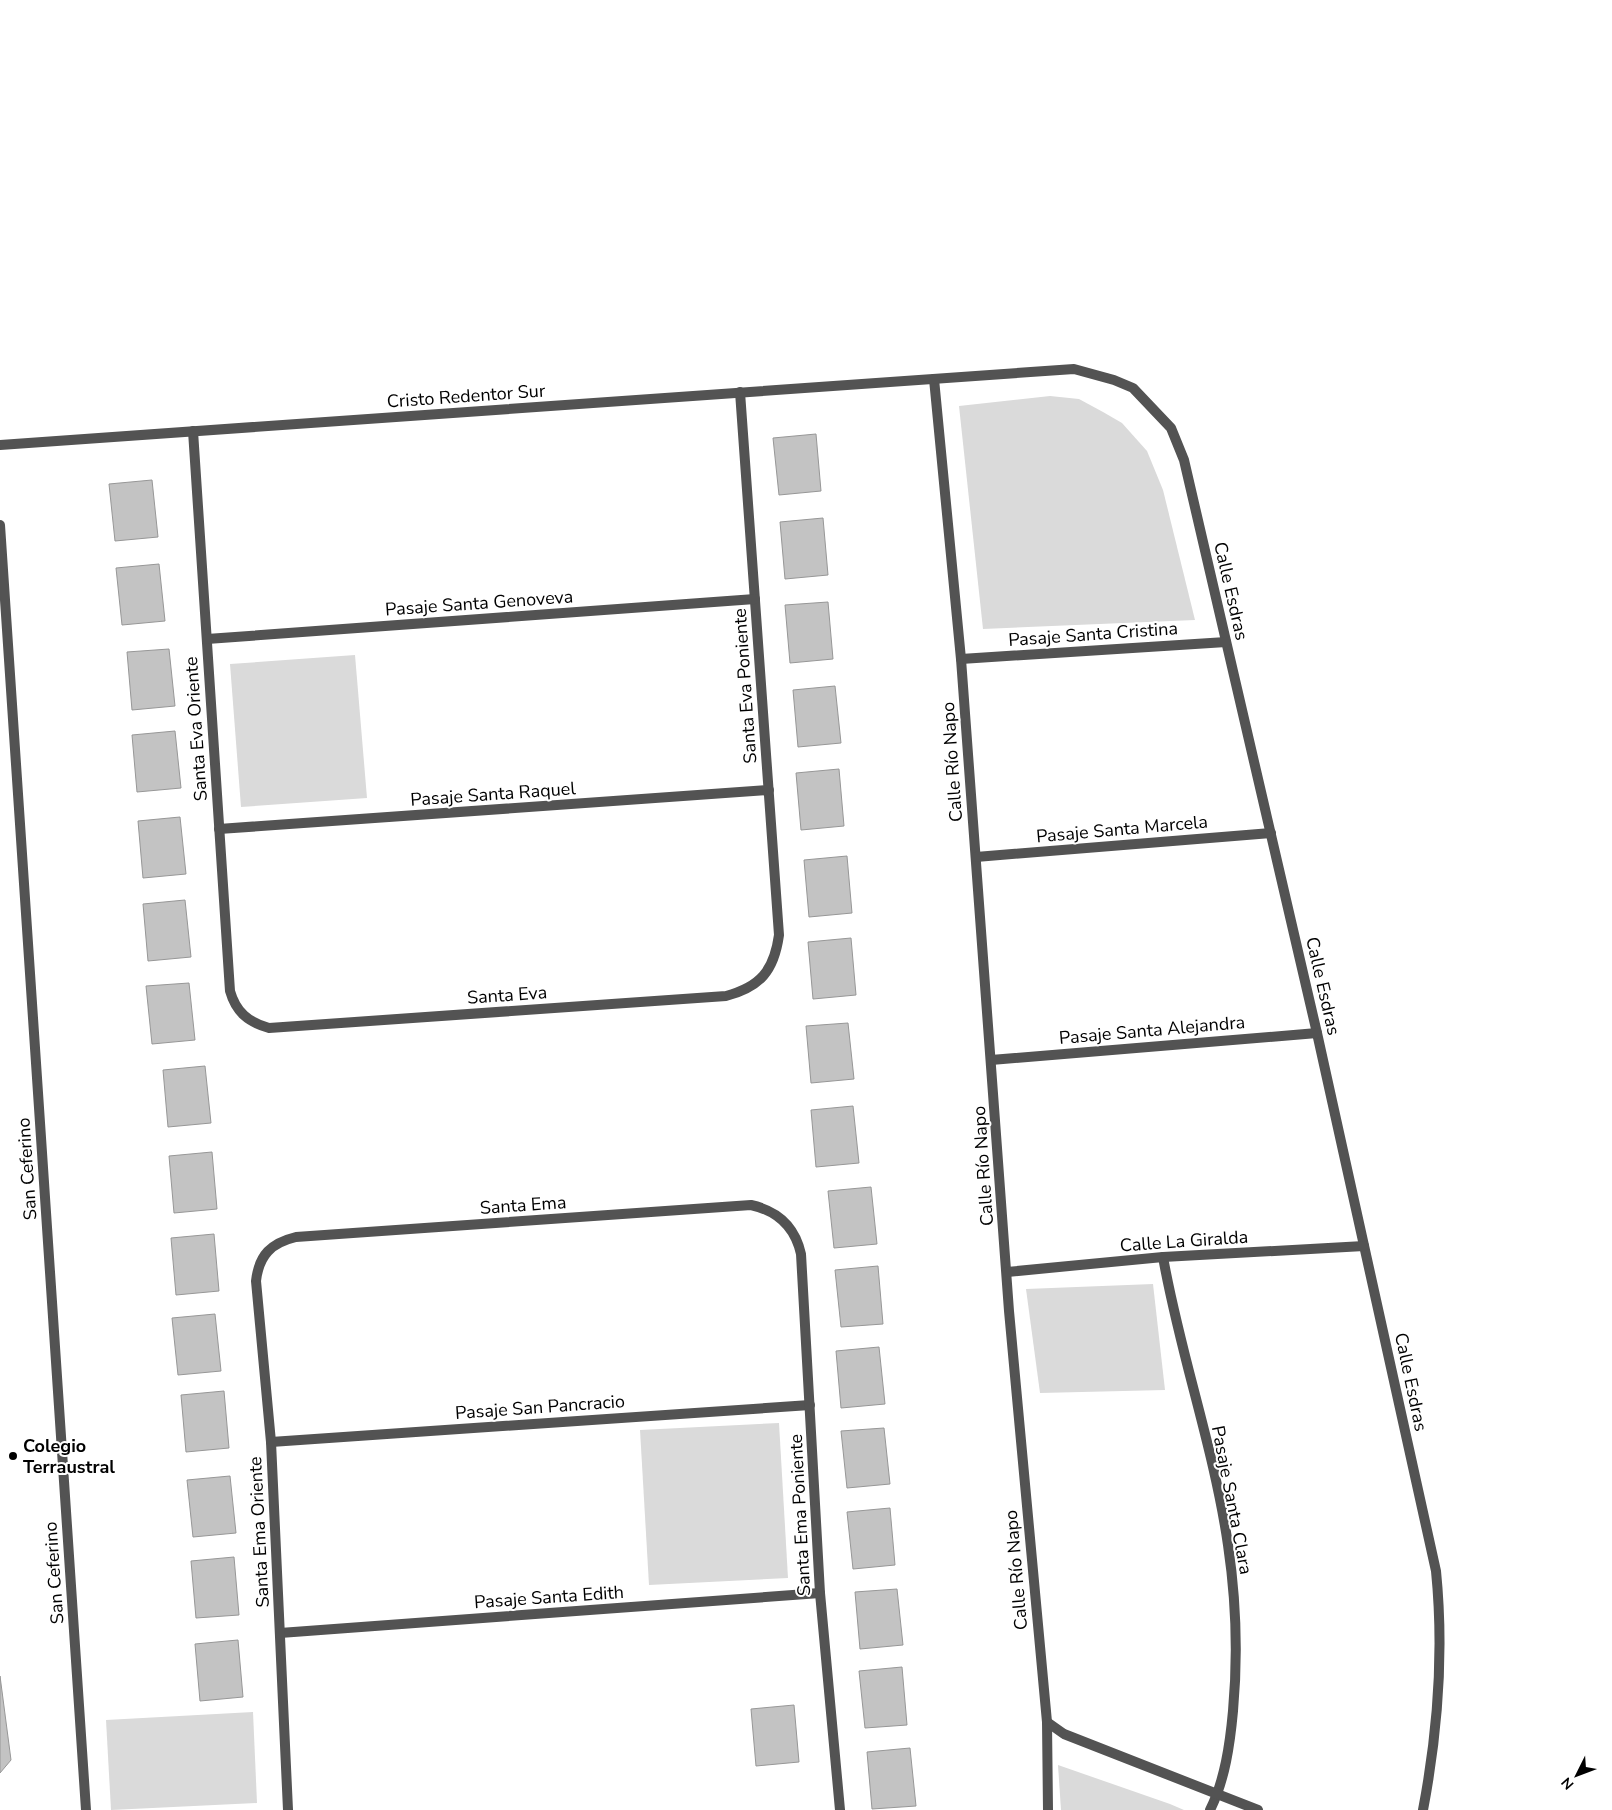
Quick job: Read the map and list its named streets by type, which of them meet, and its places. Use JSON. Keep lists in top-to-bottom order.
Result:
{
  "streets": {
    "street": [
      "Cristo Redentor Sur",
      "Calle Esdras",
      "Pasaje Santa Genoveva",
      "Pasaje Santa Cristina",
      "Santa Eva Poniente",
      "Santa Eva Oriente",
      "Calle Río Napo",
      "Pasaje Santa Raquel",
      "Pasaje Santa Marcela",
      "Santa Eva",
      "Pasaje Santa Alejandra",
      "San Ceferino",
      "Santa Ema",
      "Calle La Giralda",
      "Pasaje San Pancracio",
      "Pasaje Santa Clara",
      "Santa Ema Poniente",
      "Santa Ema Oriente",
      "Pasaje Santa Edith"
    ]
  },
  "crossings": [
    ["Cristo Redentor Sur", "Calle Esdras"],
    ["Cristo Redentor Sur", "Santa Eva Poniente"],
    ["Cristo Redentor Sur", "Santa Eva Oriente"],
    ["Cristo Redentor Sur", "Calle Río Napo"],
    ["Calle Esdras", "Pasaje Santa Cristina"],
    ["Calle Esdras", "Calle Río Napo"],
    ["Calle Esdras", "Pasaje Santa Marcela"],
    ["Calle Esdras", "Pasaje Santa Alejandra"],
    ["Calle Esdras", "Calle La Giralda"],
    ["Pasaje Santa Genoveva", "Santa Eva Poniente"],
    ["Pasaje Santa Genoveva", "Santa Eva Oriente"],
    ["Pasaje Santa Cristina", "Calle Río Napo"],
    ["Santa Eva Poniente", "Pasaje Santa Raquel"],
    ["Santa Eva Poniente", "Santa Eva"],
    ["Santa Eva Oriente", "Pasaje Santa Raquel"],
    ["Santa Eva Oriente", "Santa Eva"],
    ["Calle Río Napo", "Pasaje Santa Marcela"],
    ["Calle Río Napo", "Pasaje Santa Alejandra"],
    ["Calle Río Napo", "Calle La Giralda"],
    ["Santa Ema", "Santa Ema Poniente"],
    ["Santa Ema", "Santa Ema Oriente"],
    ["Calle La Giralda", "Pasaje Santa Clara"],
    ["Pasaje San Pancracio", "Santa Ema Poniente"],
    ["Pasaje San Pancracio", "Santa Ema Oriente"],
    ["Santa Ema Poniente", "Pasaje Santa Edith"],
    ["Santa Ema Oriente", "Pasaje Santa Edith"]
  ],
  "places": ["Colegio Terraustral"],
  "north": "bottom left"
}
